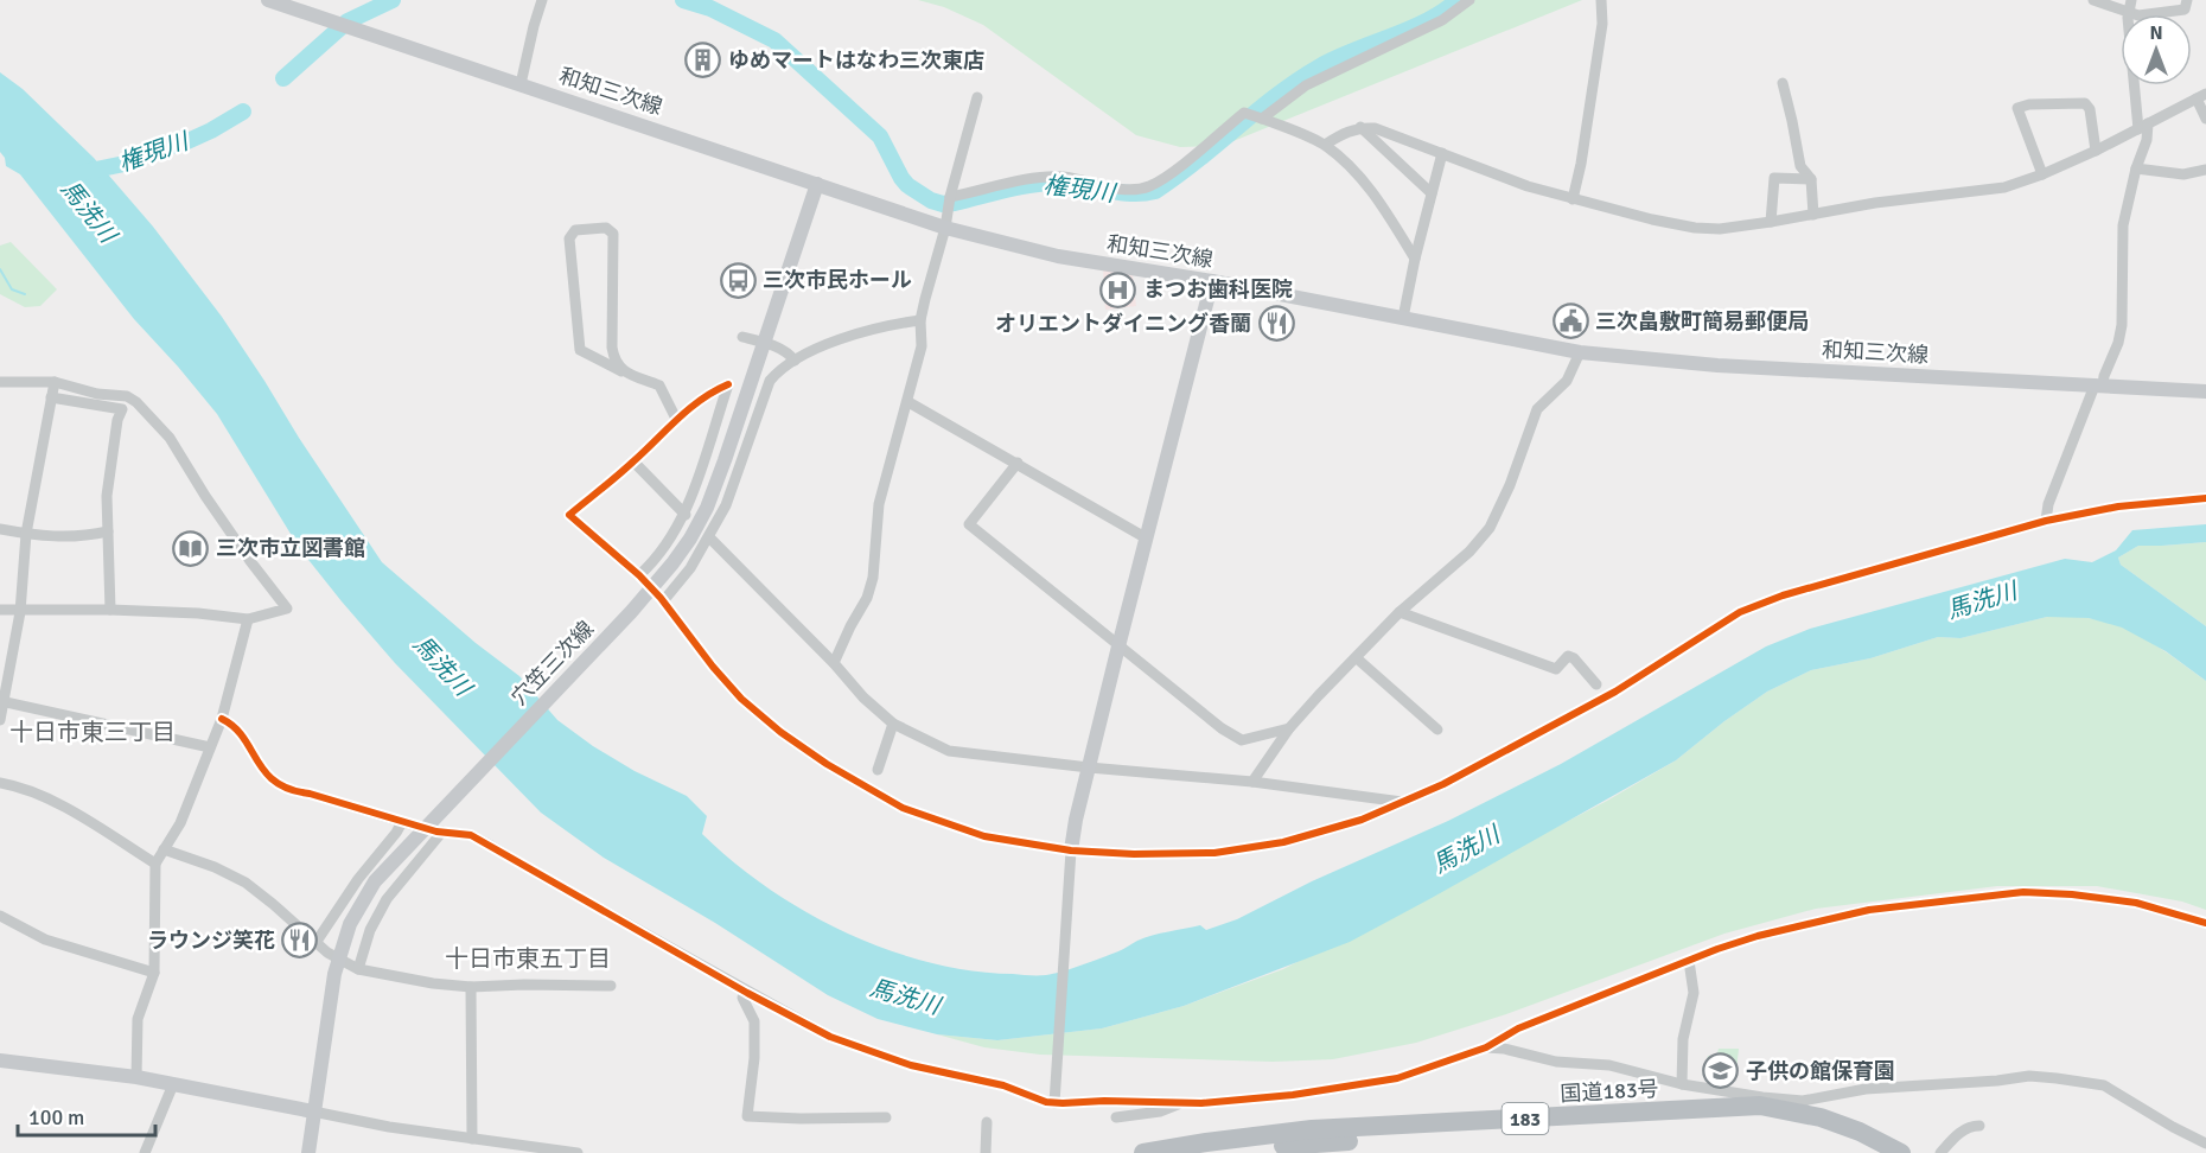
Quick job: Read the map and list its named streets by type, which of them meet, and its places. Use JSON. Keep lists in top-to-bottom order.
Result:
{
  "streets": {
    "highway": ["国道183号", "183"],
    "main road": ["和知三次線", "穴笠三次線"]
  },
  "crossings": [
    ["和知三次線", "穴笠三次線"]
  ],
  "districts": ["十日市東三丁目", "十日市東五丁目"],
  "water": ["権現川", "馬洗川"],
  "places": {
    "building": ["ゆめマートはなわ三次東店"],
    "bus stop": ["三次市民ホール"],
    "hospital": ["まつお歯科医院"],
    "public building": ["三次畠敷町簡易郵便局"],
    "restaurant": ["オリエントダイニング香蘭", "ラウンジ笑花"],
    "library": ["三次市立図書館"],
    "school or university": ["子供の館保育園"]
  },
  "scale_bar": "100 m",
  "north": "top"
}
